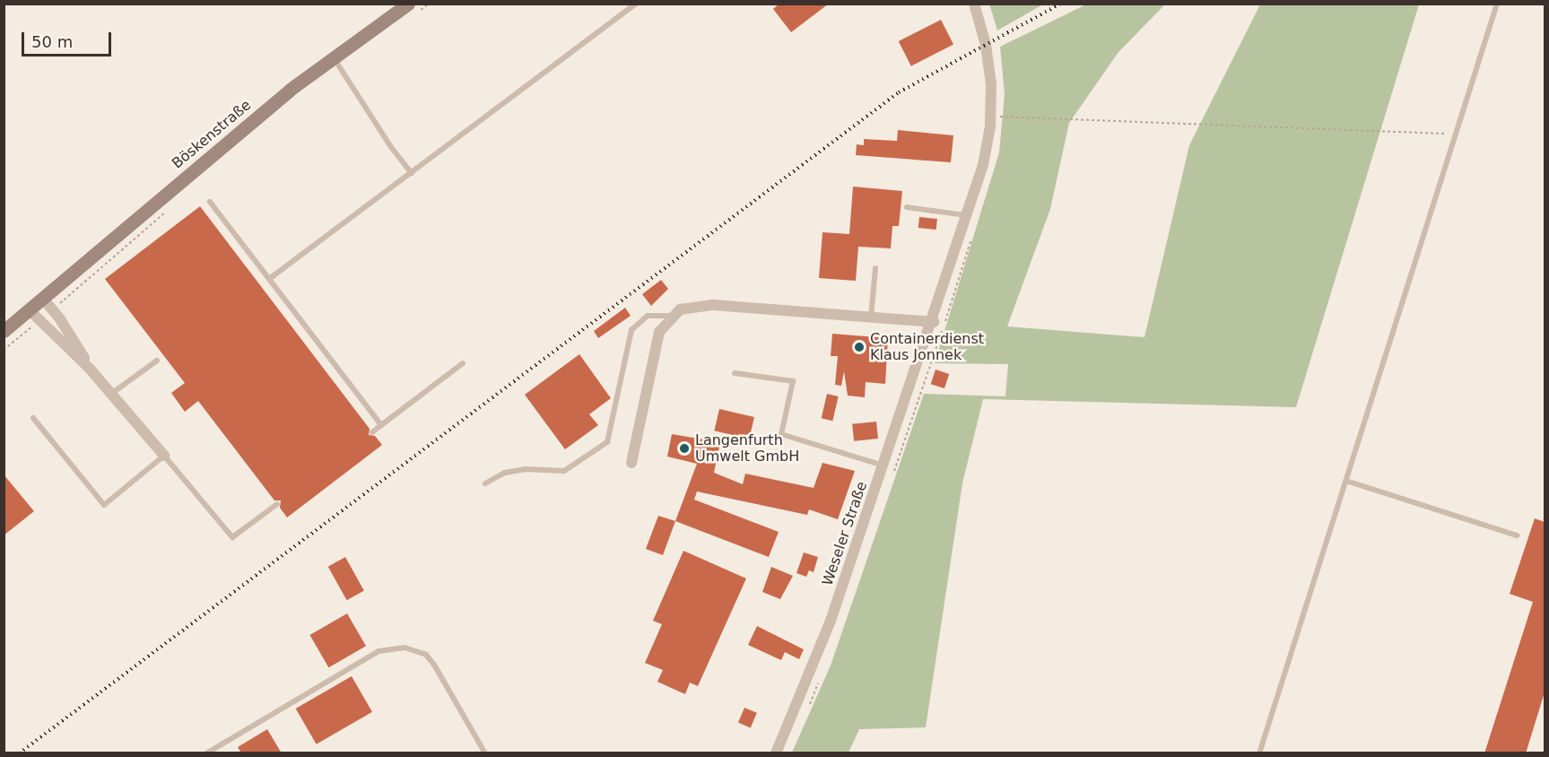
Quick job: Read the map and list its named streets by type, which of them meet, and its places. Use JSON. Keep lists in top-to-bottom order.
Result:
{
  "streets": {
    "main road": ["Böskenstraße"],
    "street": ["Weseler Straße"]
  },
  "places": ["Containerdienst Klaus Jonnek", "Langenfurth Umwelt GmbH"],
  "scale_bar": "50 m"
}
